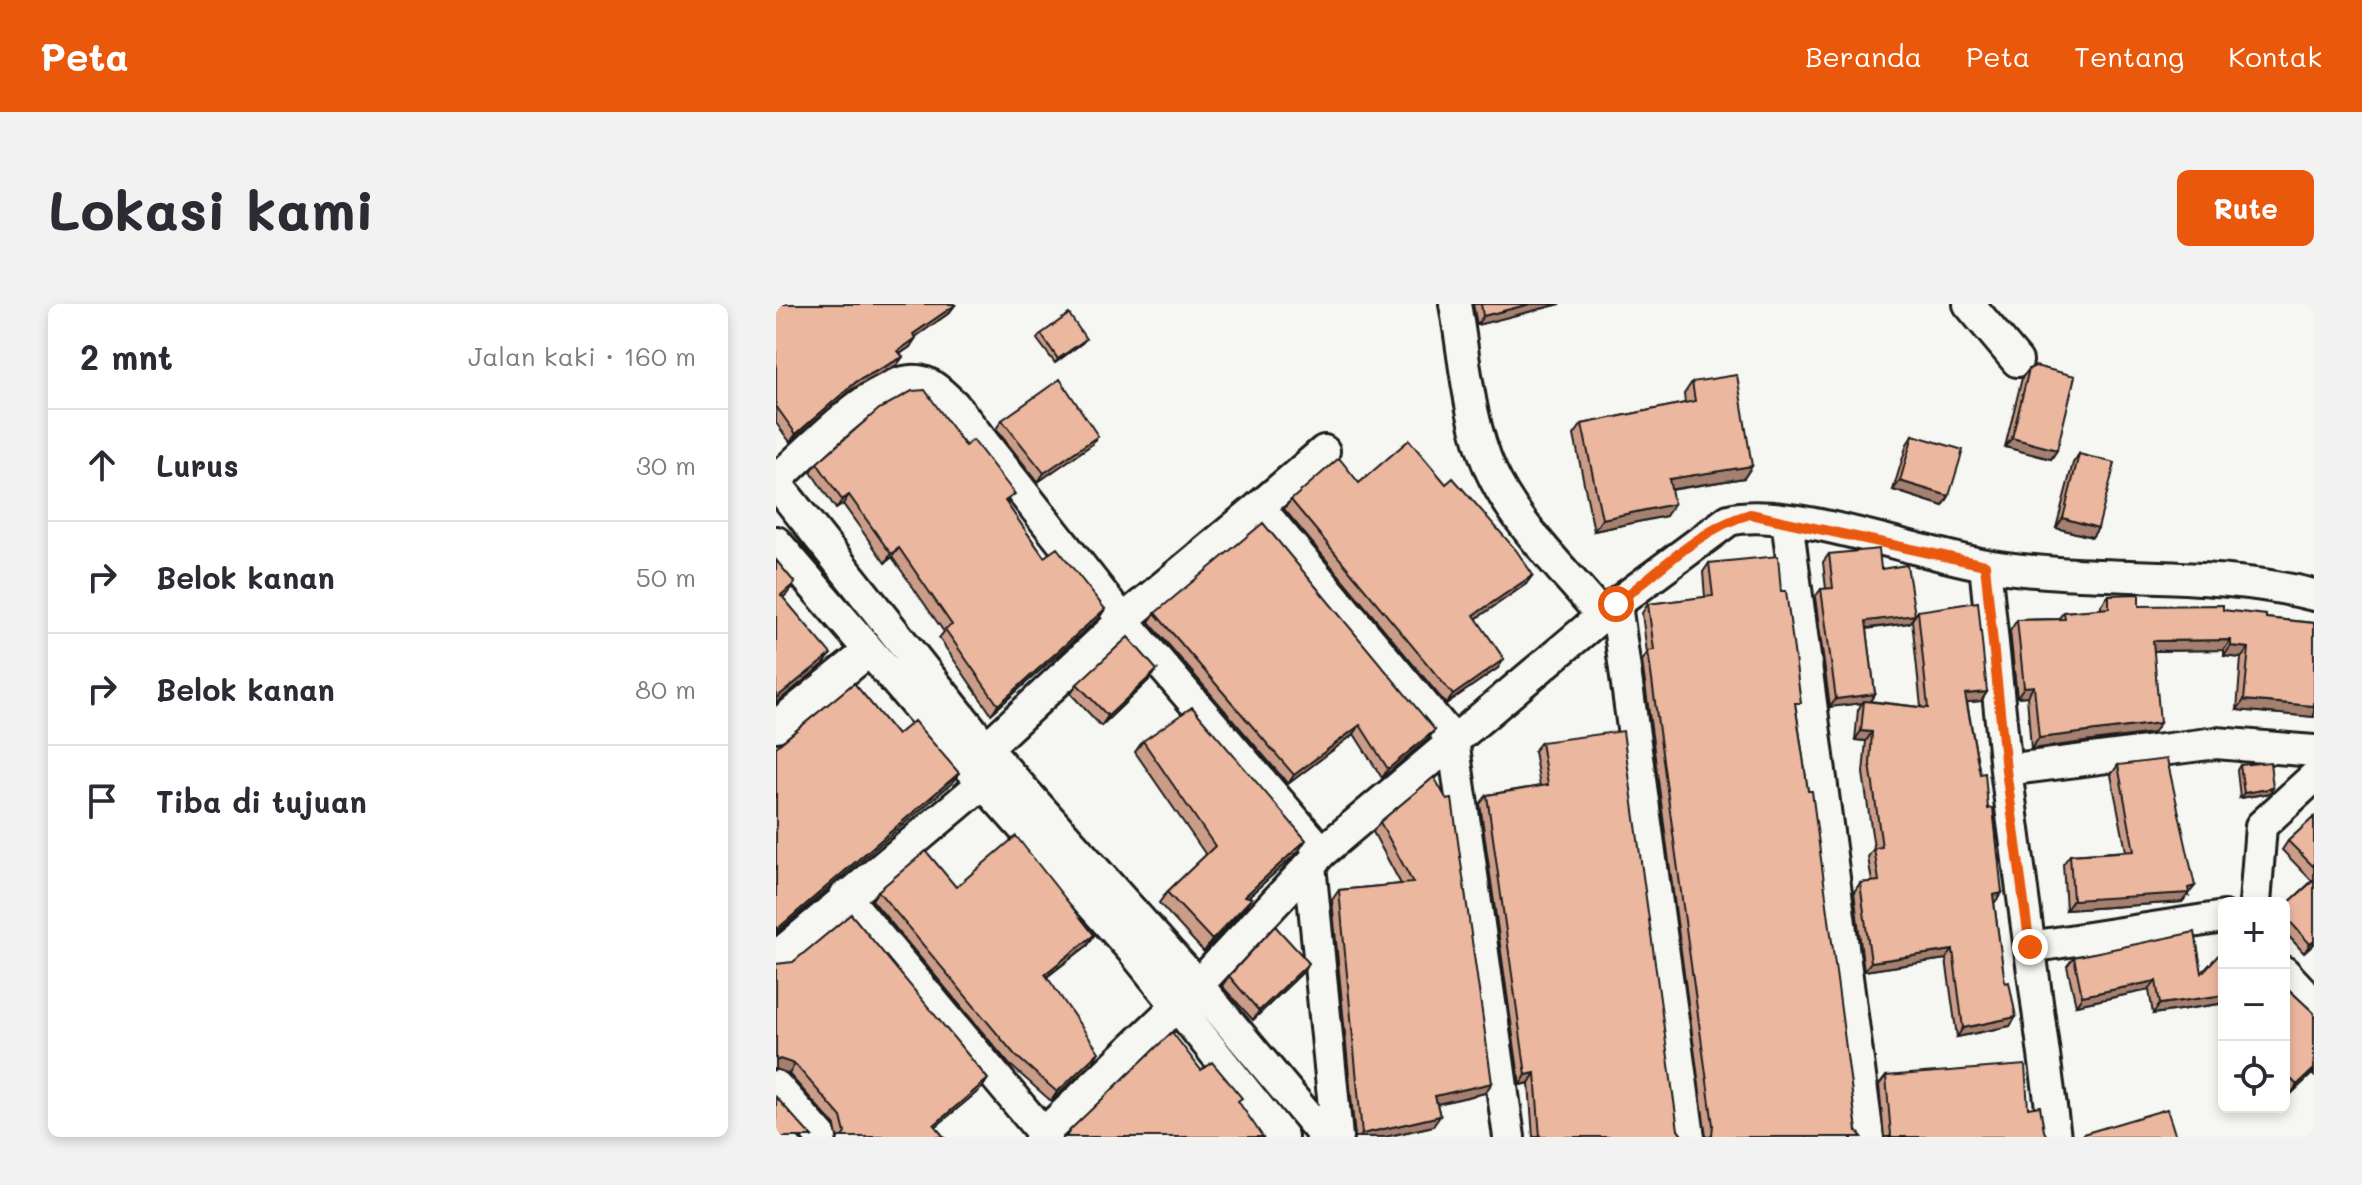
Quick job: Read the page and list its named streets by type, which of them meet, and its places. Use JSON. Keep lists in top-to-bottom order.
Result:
{
  "page": {
    "header": "Peta",
    "nav": [
      "Beranda",
      "Peta",
      "Tentang",
      "Kontak"
    ],
    "buttons": "Rute",
    "title": "Lokasi kami",
    "heading": ["2 mnt", "Jalan kaki · 160 m"],
    "list": [
      ["Lurus", "30 m"],
      ["Belok kanan", "50 m"],
      ["Belok kanan", "80 m"],
      "Tiba di tujuan"
    ],
    "map_buttons": ["+", "−"]
  }
}
